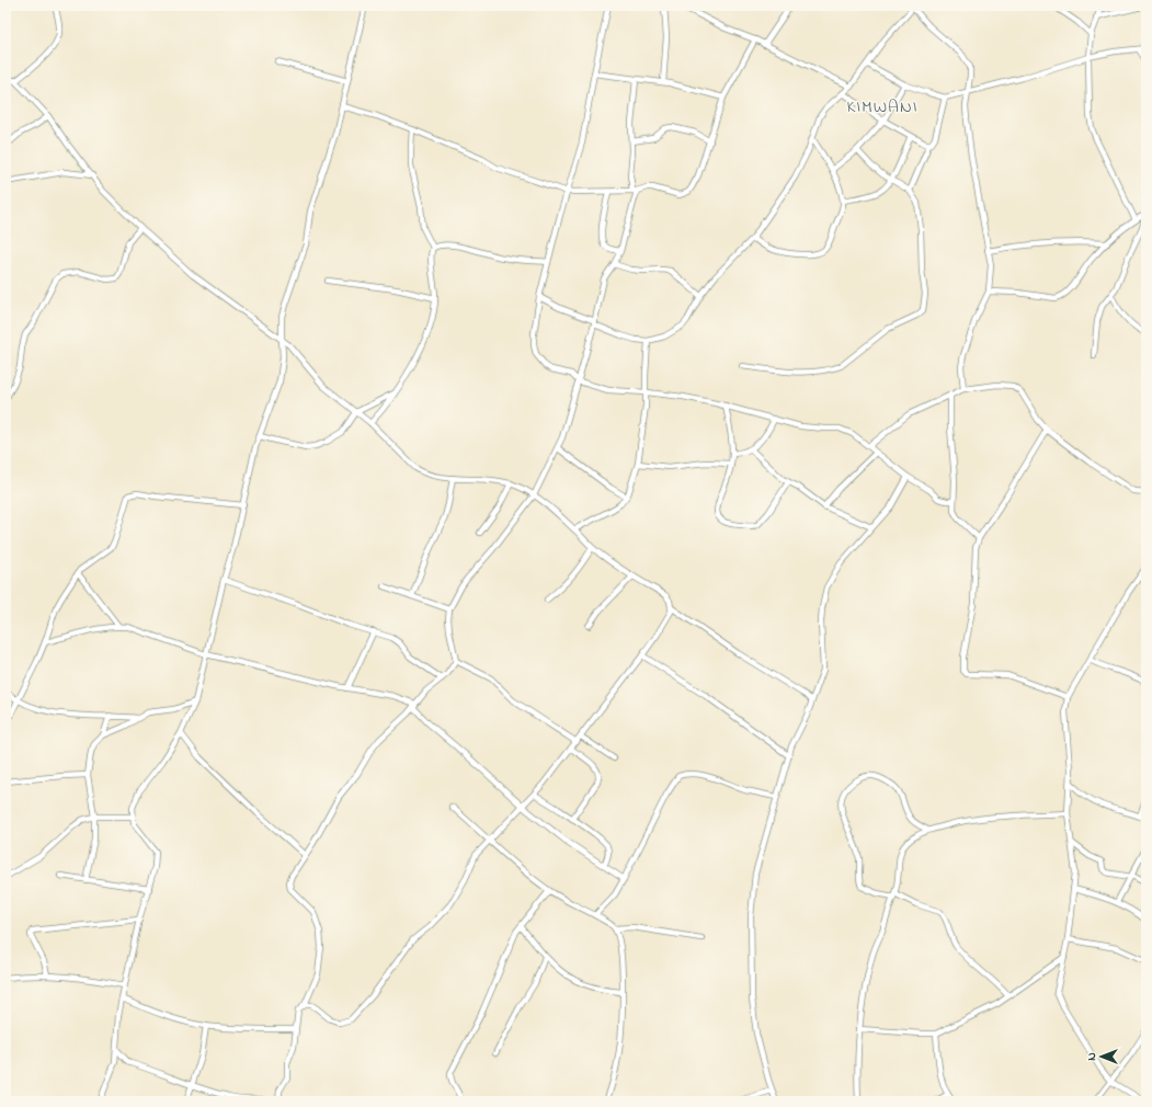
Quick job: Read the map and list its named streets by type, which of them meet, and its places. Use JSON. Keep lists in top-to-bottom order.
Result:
{
  "districts": ["KIMWANI"],
  "north": "left"
}
